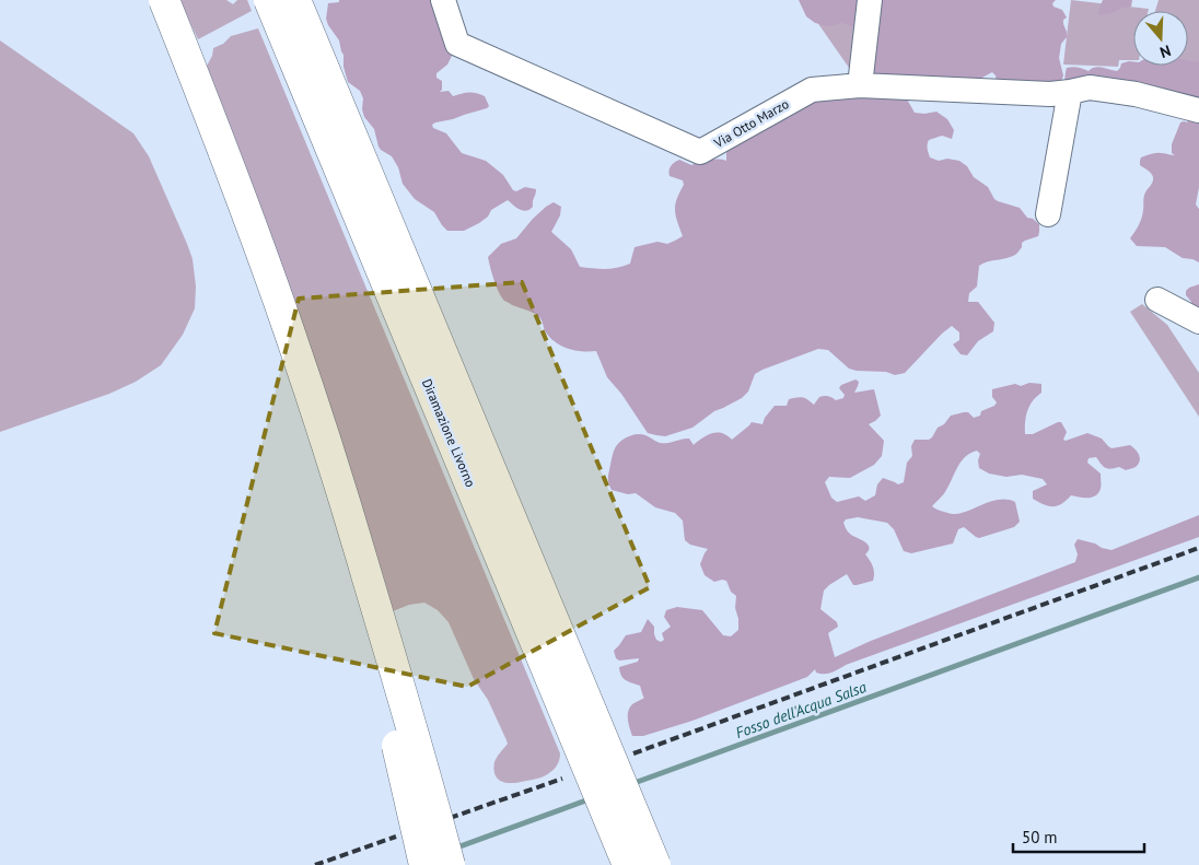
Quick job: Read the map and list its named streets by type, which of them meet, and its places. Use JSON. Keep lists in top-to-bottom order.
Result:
{
  "streets": {
    "highway": ["Diramazione Livorno"],
    "street": ["Via Otto Marzo"]
  },
  "water": ["Fosso dell'Acqua Salsa"],
  "scale_bar": "50 m",
  "north": "bottom"
}
